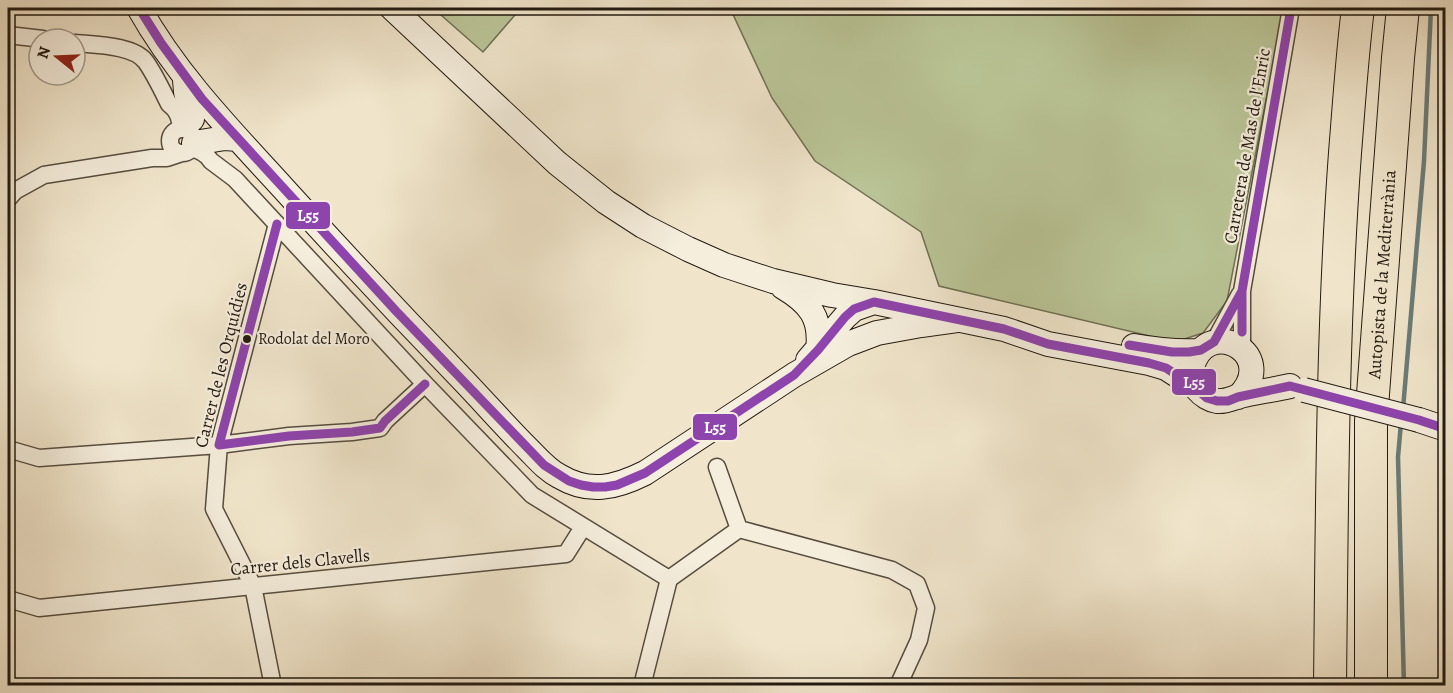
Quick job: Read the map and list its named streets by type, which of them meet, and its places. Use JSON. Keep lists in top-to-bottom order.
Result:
{
  "streets": {
    "highway": ["Autopista de la Mediterrània"],
    "street": ["Carretera de Mas de l'Enric", "Carrer de les Orquídies", "Carrer dels Clavells"]
  },
  "crossings": [
    ["Carrer de les Orquídies", "Carrer dels Clavells"]
  ],
  "places": ["Rodolat del Moro"],
  "lines": ["transit line L55"],
  "north": "left"
}
